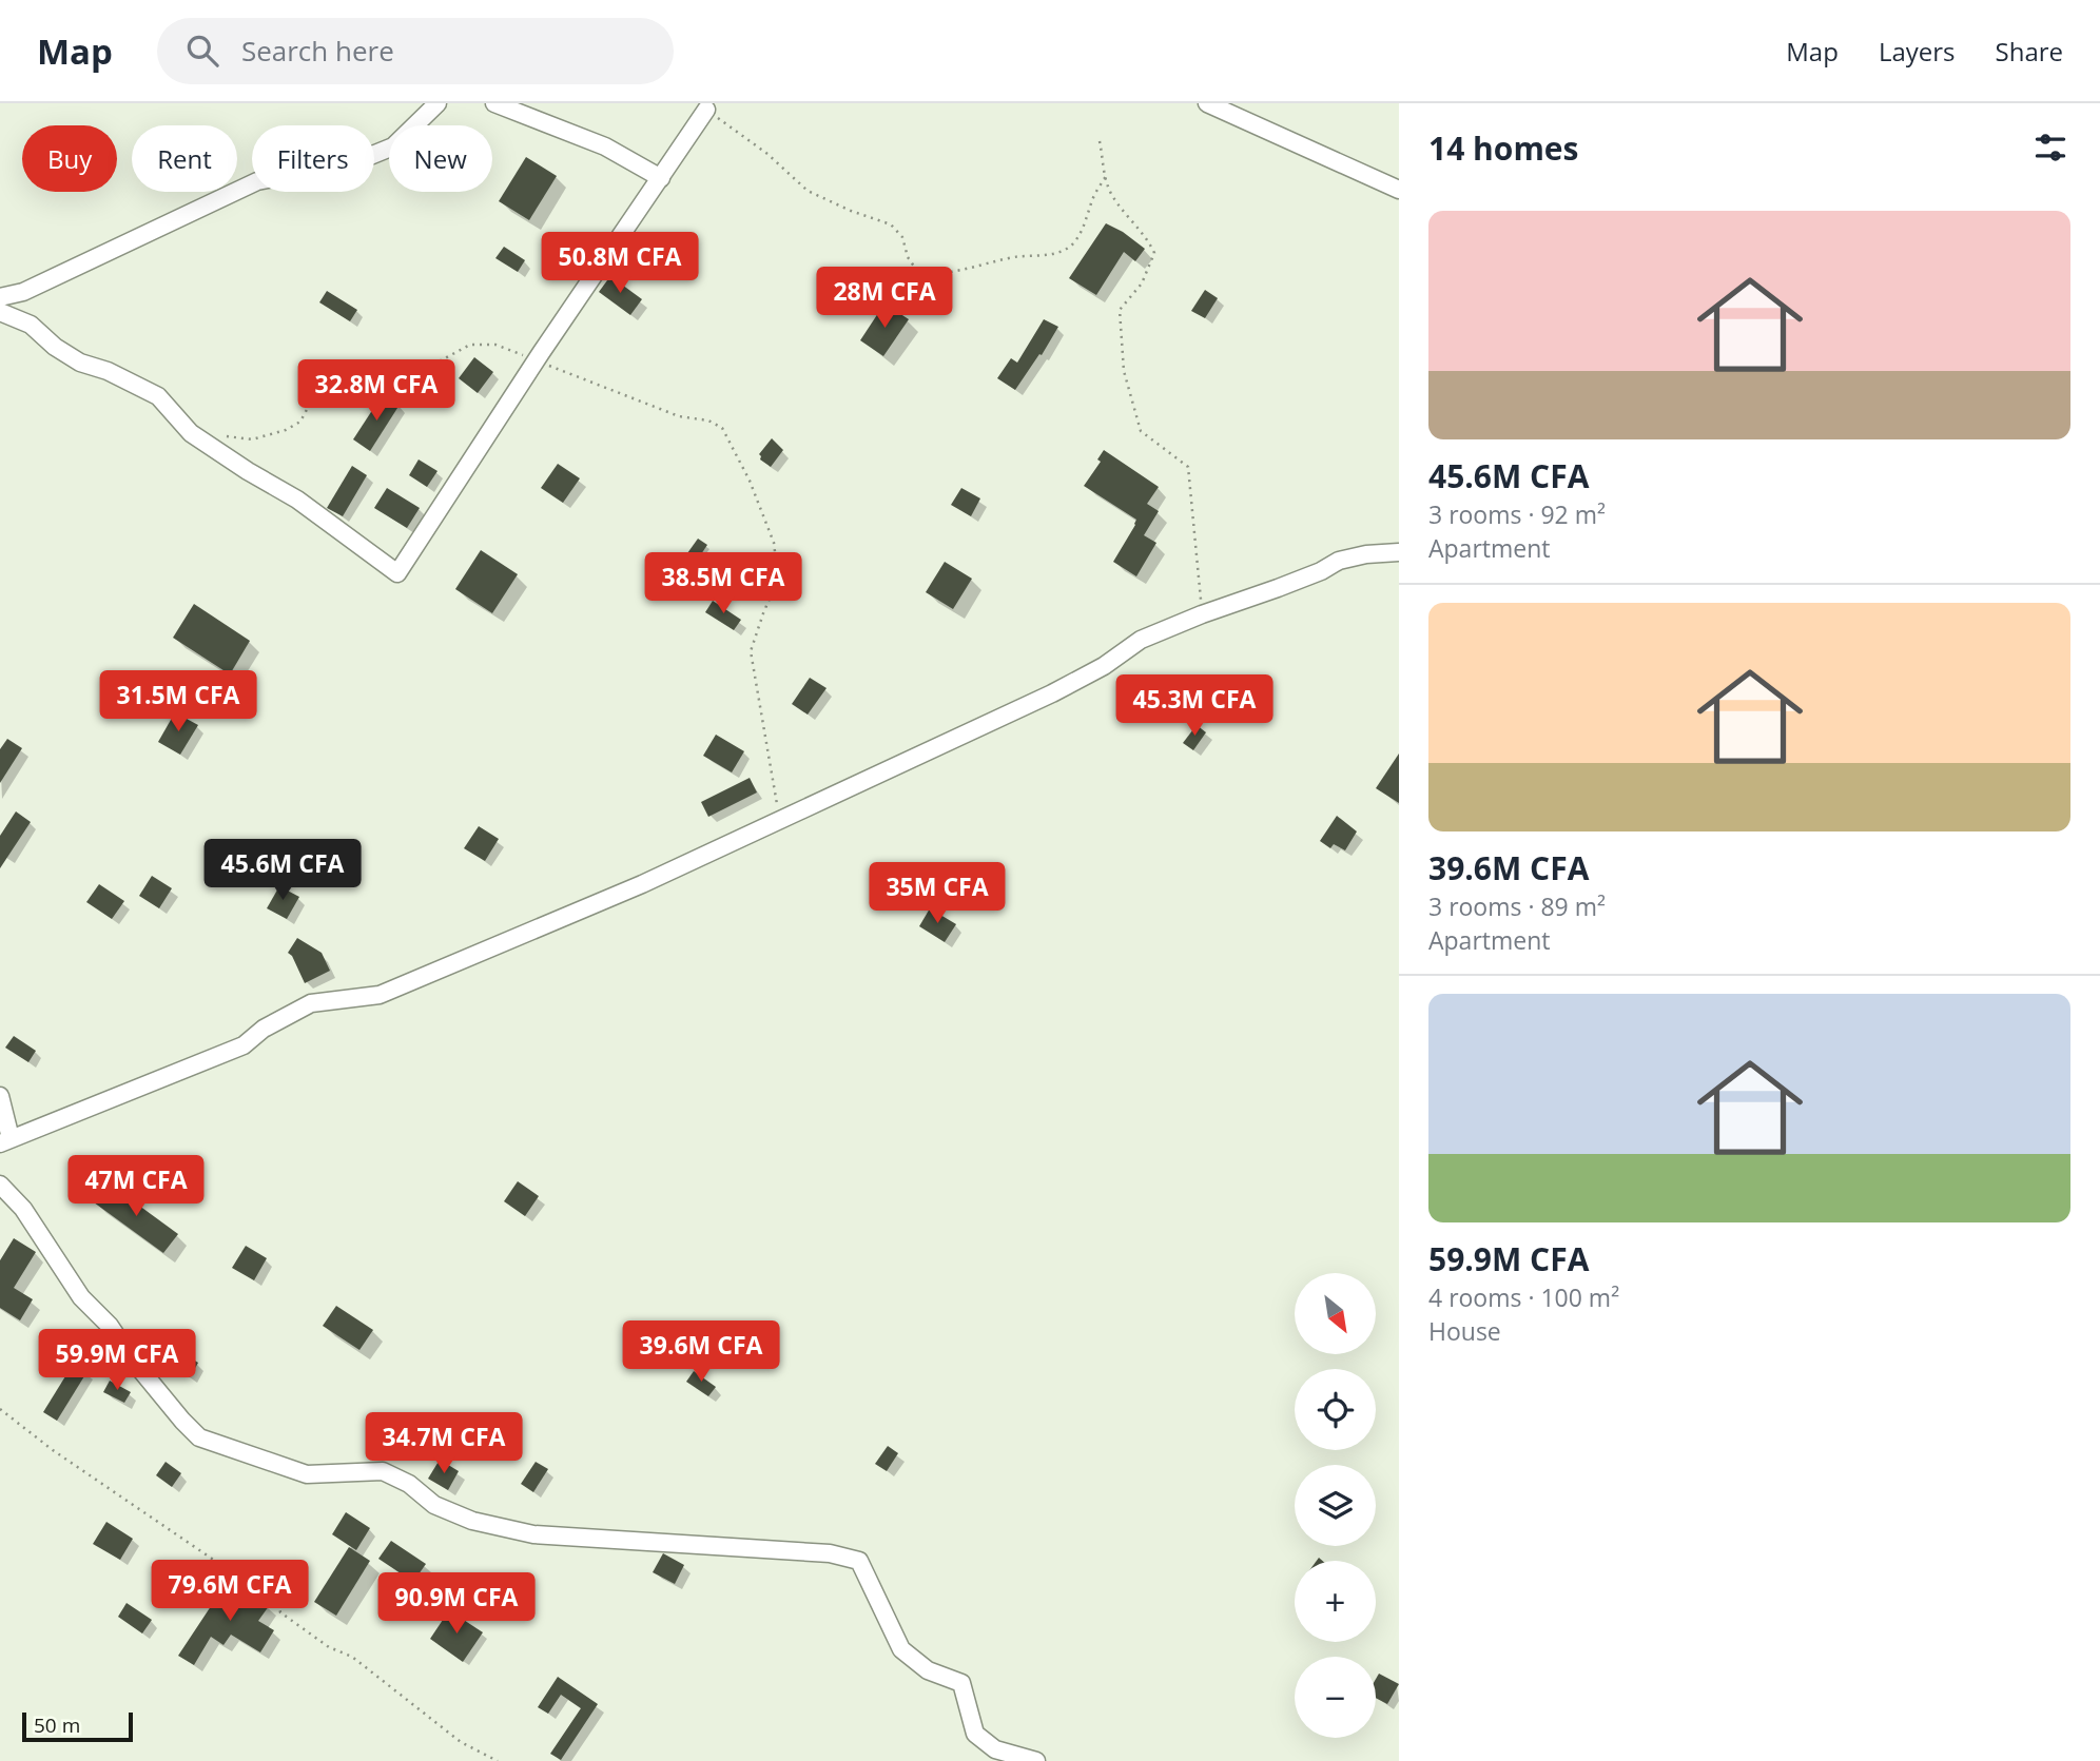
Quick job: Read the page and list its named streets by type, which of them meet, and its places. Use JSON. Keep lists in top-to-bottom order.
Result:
{
  "scale_bar": "50 m",
  "north": "bottom right",
  "page": {
    "header": "Map",
    "search": "Search here",
    "nav": ["Map", "Layers", "Share"],
    "heading": "14 homes",
    "chip": [
      "Buy",
      "Rent",
      "Filters",
      "New"
    ],
    "list": [
      {
        "name": "45.6M CFA",
        "note": "3 rooms · 92 m² · Apartment"
      },
      {
        "name": "39.6M CFA",
        "note": "3 rooms · 89 m² · Apartment"
      },
      {
        "name": "59.9M CFA",
        "note": "4 rooms · 100 m² · House"
      }
    ],
    "price": [
      "50.8M CFA",
      "28M CFA",
      "32.8M CFA",
      "38.5M CFA",
      "31.5M CFA",
      "45.3M CFA",
      "45.6M CFA",
      "35M CFA",
      "47M CFA",
      "39.6M CFA",
      "59.9M CFA",
      "34.7M CFA",
      "79.6M CFA",
      "90.9M CFA"
    ],
    "map_buttons": ["+", "−"],
    "scale": "50 m"
  }
}
